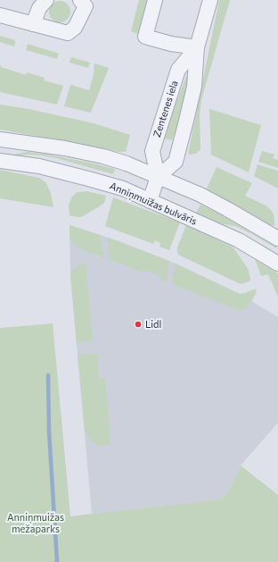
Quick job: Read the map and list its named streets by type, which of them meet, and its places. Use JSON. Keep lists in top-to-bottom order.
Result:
{
  "streets": {
    "street": ["Zentenes iela", "Anniņmuižas bulvāris"]
  },
  "crossings": [
    ["Zentenes iela", "Anniņmuižas bulvāris"]
  ],
  "parks": ["Anniņmuižas mežaparks"],
  "places": ["Lidl"]
}
